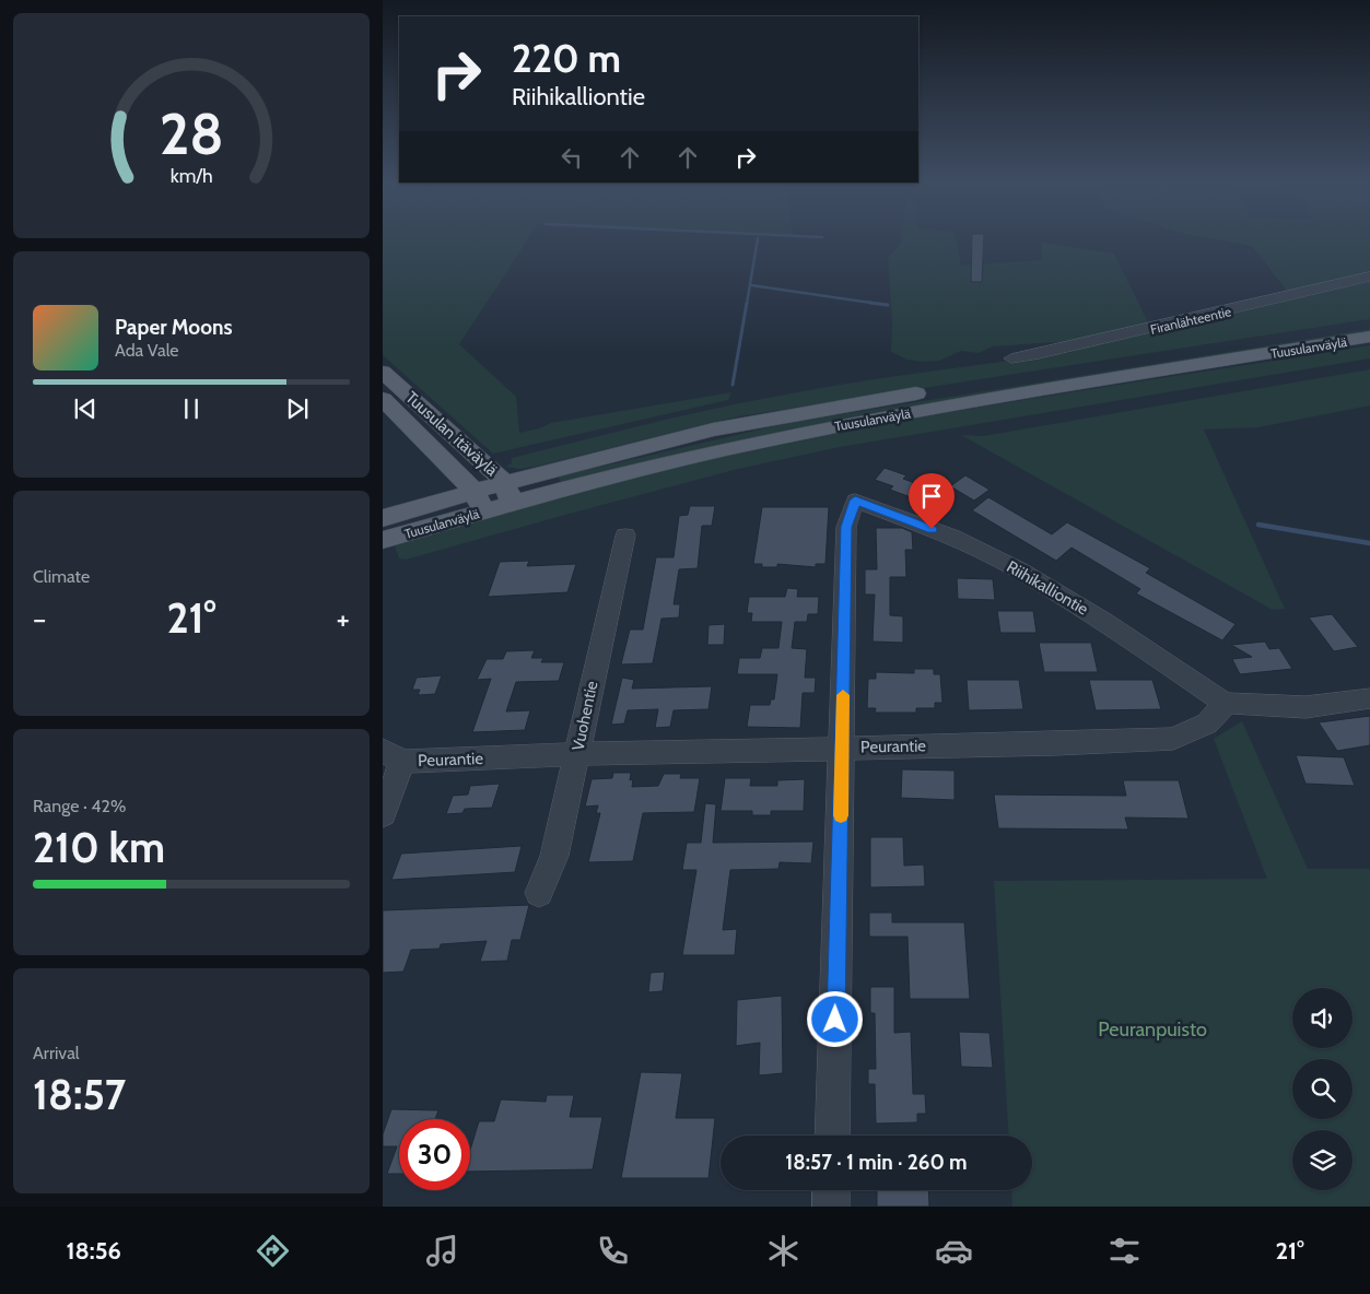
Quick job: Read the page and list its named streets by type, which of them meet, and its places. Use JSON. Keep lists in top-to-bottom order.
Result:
{
  "streets": {
    "main road": ["Tuusulanväylä", "Tuusulan itäväylä"],
    "street": [
      "Firanlähteentie",
      "Riihikalliontie",
      "Vuohentie",
      "Peurantie"
    ]
  },
  "crossings": [
    ["Tuusulanväylä", "Tuusulan itäväylä"],
    ["Riihikalliontie", "Peurantie"],
    ["Vuohentie", "Peurantie"]
  ],
  "parks": ["Peuranpuisto"],
  "page": {
    "turn": ["220 m", "Riihikalliontie"],
    "song": ["Paper Moons", "Ada Vale"],
    "tile": [
      "Climate",
      ["Range · 42%", "210 km"],
      ["Arrival", "18:57"]
    ],
    "heat": ["−", "21°", "+"],
    "limit": "30",
    "trip": "18:57 · 1 min · 260 m",
    "tabs": ["18:56", "21°"],
    "gauge": ["28", "km/h"]
  }
}
